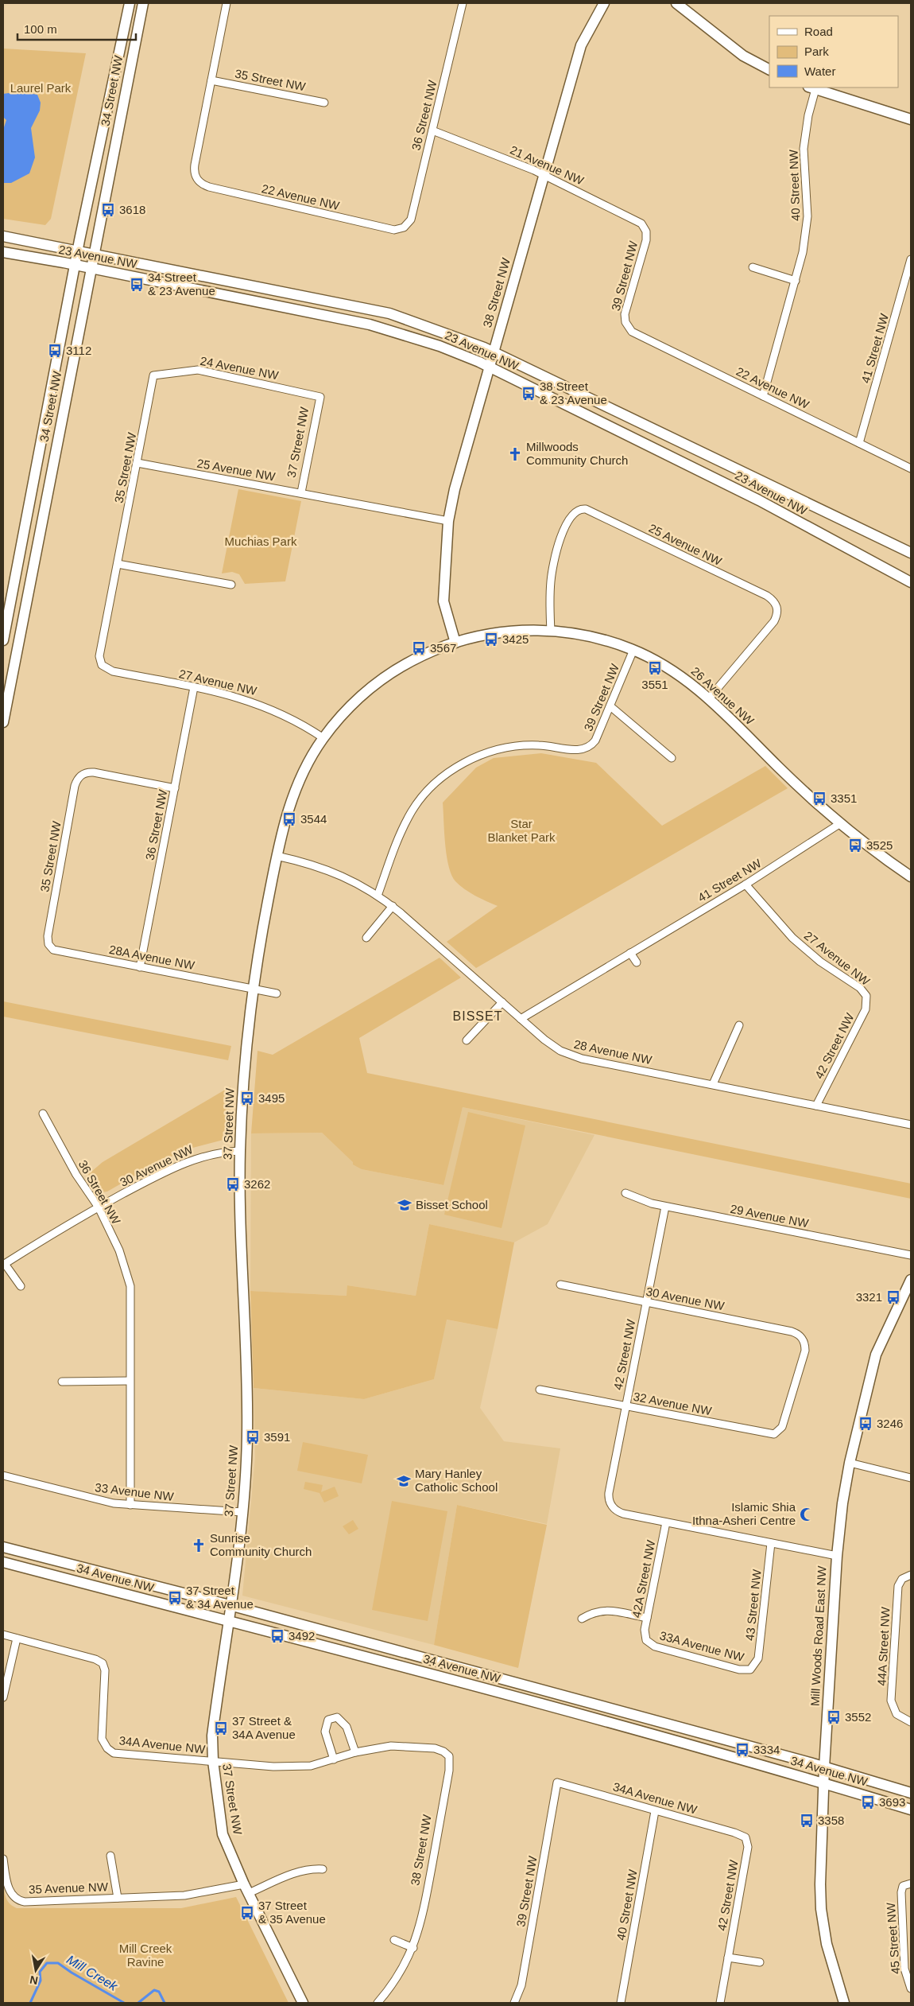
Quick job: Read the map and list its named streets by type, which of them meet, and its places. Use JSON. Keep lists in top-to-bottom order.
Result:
{
  "streets": {
    "main road": [
      "34 Street NW",
      "23 Avenue NW",
      "38 Street NW",
      "37 Street NW",
      "26 Avenue NW",
      "34 Avenue NW",
      "Mill Woods Road East NW"
    ],
    "street": [
      "35 Street NW",
      "36 Street NW",
      "21 Avenue NW",
      "40 Street NW",
      "22 Avenue NW",
      "39 Street NW",
      "41 Street NW",
      "24 Avenue NW",
      "25 Avenue NW",
      "27 Avenue NW",
      "28A Avenue NW",
      "42 Street NW",
      "28 Avenue NW",
      "30 Avenue NW",
      "29 Avenue NW",
      "32 Avenue NW",
      "33 Avenue NW",
      "42A Street NW",
      "43 Street NW",
      "33A Avenue NW",
      "44A Street NW",
      "34A Avenue NW",
      "35 Avenue NW",
      "45 Street NW"
    ]
  },
  "crossings": [
    ["35 Street NW", "36 Street NW"],
    ["35 Street NW", "22 Avenue NW"],
    ["35 Street NW", "24 Avenue NW"],
    ["35 Street NW", "25 Avenue NW"],
    ["35 Street NW", "27 Avenue NW"],
    ["35 Street NW", "28A Avenue NW"],
    ["34 Street NW", "23 Avenue NW"],
    ["36 Street NW", "21 Avenue NW"],
    ["36 Street NW", "22 Avenue NW"],
    ["36 Street NW", "27 Avenue NW"],
    ["36 Street NW", "28A Avenue NW"],
    ["36 Street NW", "30 Avenue NW"],
    ["36 Street NW", "33 Avenue NW"],
    ["21 Avenue NW", "39 Street NW"],
    ["21 Avenue NW", "38 Street NW"],
    ["40 Street NW", "22 Avenue NW"],
    ["40 Street NW", "34A Avenue NW"],
    ["22 Avenue NW", "39 Street NW"],
    ["22 Avenue NW", "41 Street NW"],
    ["23 Avenue NW", "38 Street NW"],
    ["39 Street NW", "26 Avenue NW"],
    ["39 Street NW", "28 Avenue NW"],
    ["39 Street NW", "34A Avenue NW"],
    ["38 Street NW", "25 Avenue NW"],
    ["38 Street NW", "26 Avenue NW"],
    ["38 Street NW", "34A Avenue NW"],
    ["41 Street NW", "27 Avenue NW"],
    ["41 Street NW", "26 Avenue NW"],
    ["41 Street NW", "28 Avenue NW"],
    ["24 Avenue NW", "37 Street NW"],
    ["37 Street NW", "25 Avenue NW"],
    ["37 Street NW", "27 Avenue NW"],
    ["37 Street NW", "26 Avenue NW"],
    ["37 Street NW", "28A Avenue NW"],
    ["37 Street NW", "28 Avenue NW"],
    ["37 Street NW", "30 Avenue NW"],
    ["37 Street NW", "33 Avenue NW"],
    ["37 Street NW", "34 Avenue NW"],
    ["37 Street NW", "34A Avenue NW"],
    ["37 Street NW", "35 Avenue NW"],
    ["25 Avenue NW", "26 Avenue NW"],
    ["27 Avenue NW", "42 Street NW"],
    ["42 Street NW", "28 Avenue NW"],
    ["42 Street NW", "30 Avenue NW"],
    ["42 Street NW", "29 Avenue NW"],
    ["42 Street NW", "32 Avenue NW"],
    ["42 Street NW", "42A Street NW"],
    ["42 Street NW", "34A Avenue NW"],
    ["30 Avenue NW", "32 Avenue NW"],
    ["34 Avenue NW", "Mill Woods Road East NW"],
    ["42A Street NW", "33A Avenue NW"],
    ["43 Street NW", "33A Avenue NW"]
  ],
  "districts": ["BISSET"],
  "water": ["Mill Creek"],
  "parks": [
    "Laurel Park",
    "Muchias Park",
    "Star Blanket Park",
    "Mill Creek Ravine"
  ],
  "places": {
    "bus stop": [
      "3618",
      "34 Street & 23 Avenue",
      "3112",
      "38 Street & 23 Avenue",
      "3425",
      "3567",
      "3551",
      "3351",
      "3544",
      "3525",
      "3495",
      "3262",
      "3321",
      "3246",
      "3591",
      "37 Street & 34 Avenue",
      "3492",
      "3552",
      "37 Street & 34A Avenue",
      "3334",
      "3693",
      "3358",
      "37 Street & 35 Avenue"
    ],
    "church": ["Millwoods Community Church", "Sunrise Community Church"],
    "school or university": ["Bisset School", "Mary Hanley Catholic School"],
    "mosque": ["Islamic Shia Ithna-Asheri Centre"]
  },
  "legend": ["Road", "Park", "Water"],
  "scale_bar": "100 m",
  "north": "bottom"
}
